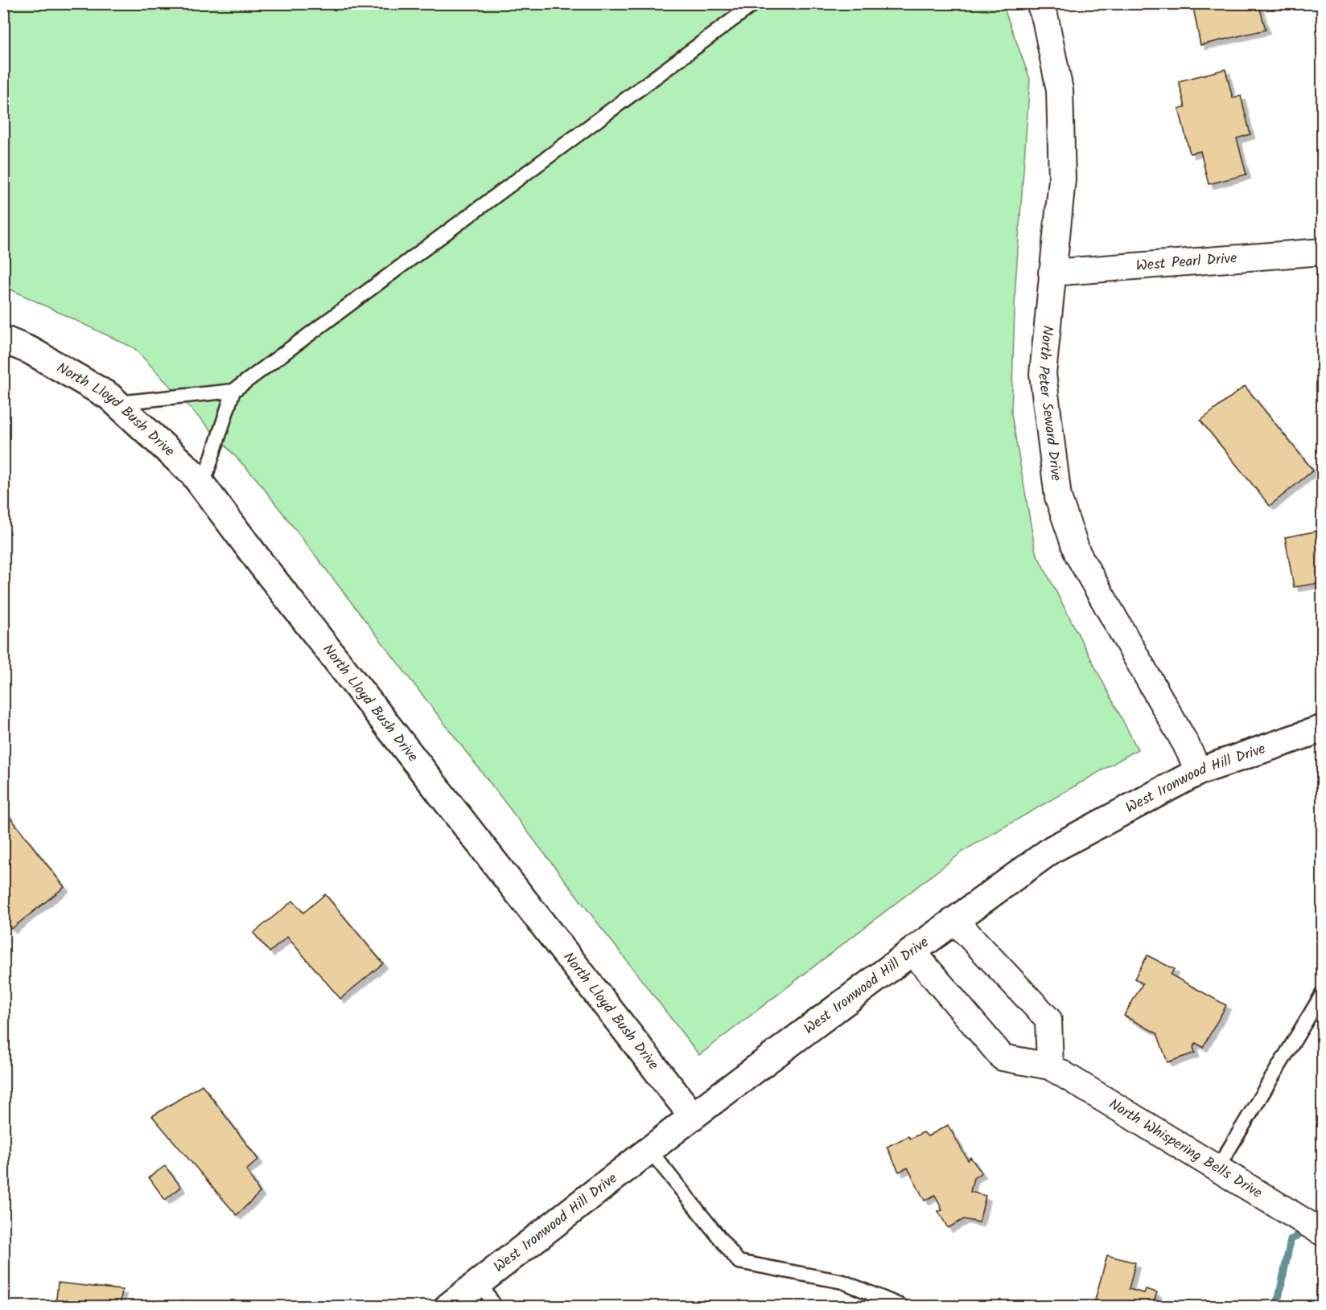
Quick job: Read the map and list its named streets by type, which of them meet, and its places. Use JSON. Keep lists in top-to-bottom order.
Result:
{
  "streets": {
    "street": [
      "West Pearl Drive",
      "North Peter Seward Drive",
      "North Lloyd Bush Drive",
      "West Ironwood Hill Drive",
      "North Whispering Bells Drive"
    ]
  },
  "crossings": [
    ["West Pearl Drive", "North Peter Seward Drive"],
    ["North Peter Seward Drive", "West Ironwood Hill Drive"],
    ["North Lloyd Bush Drive", "West Ironwood Hill Drive"],
    ["West Ironwood Hill Drive", "North Whispering Bells Drive"]
  ]
}
